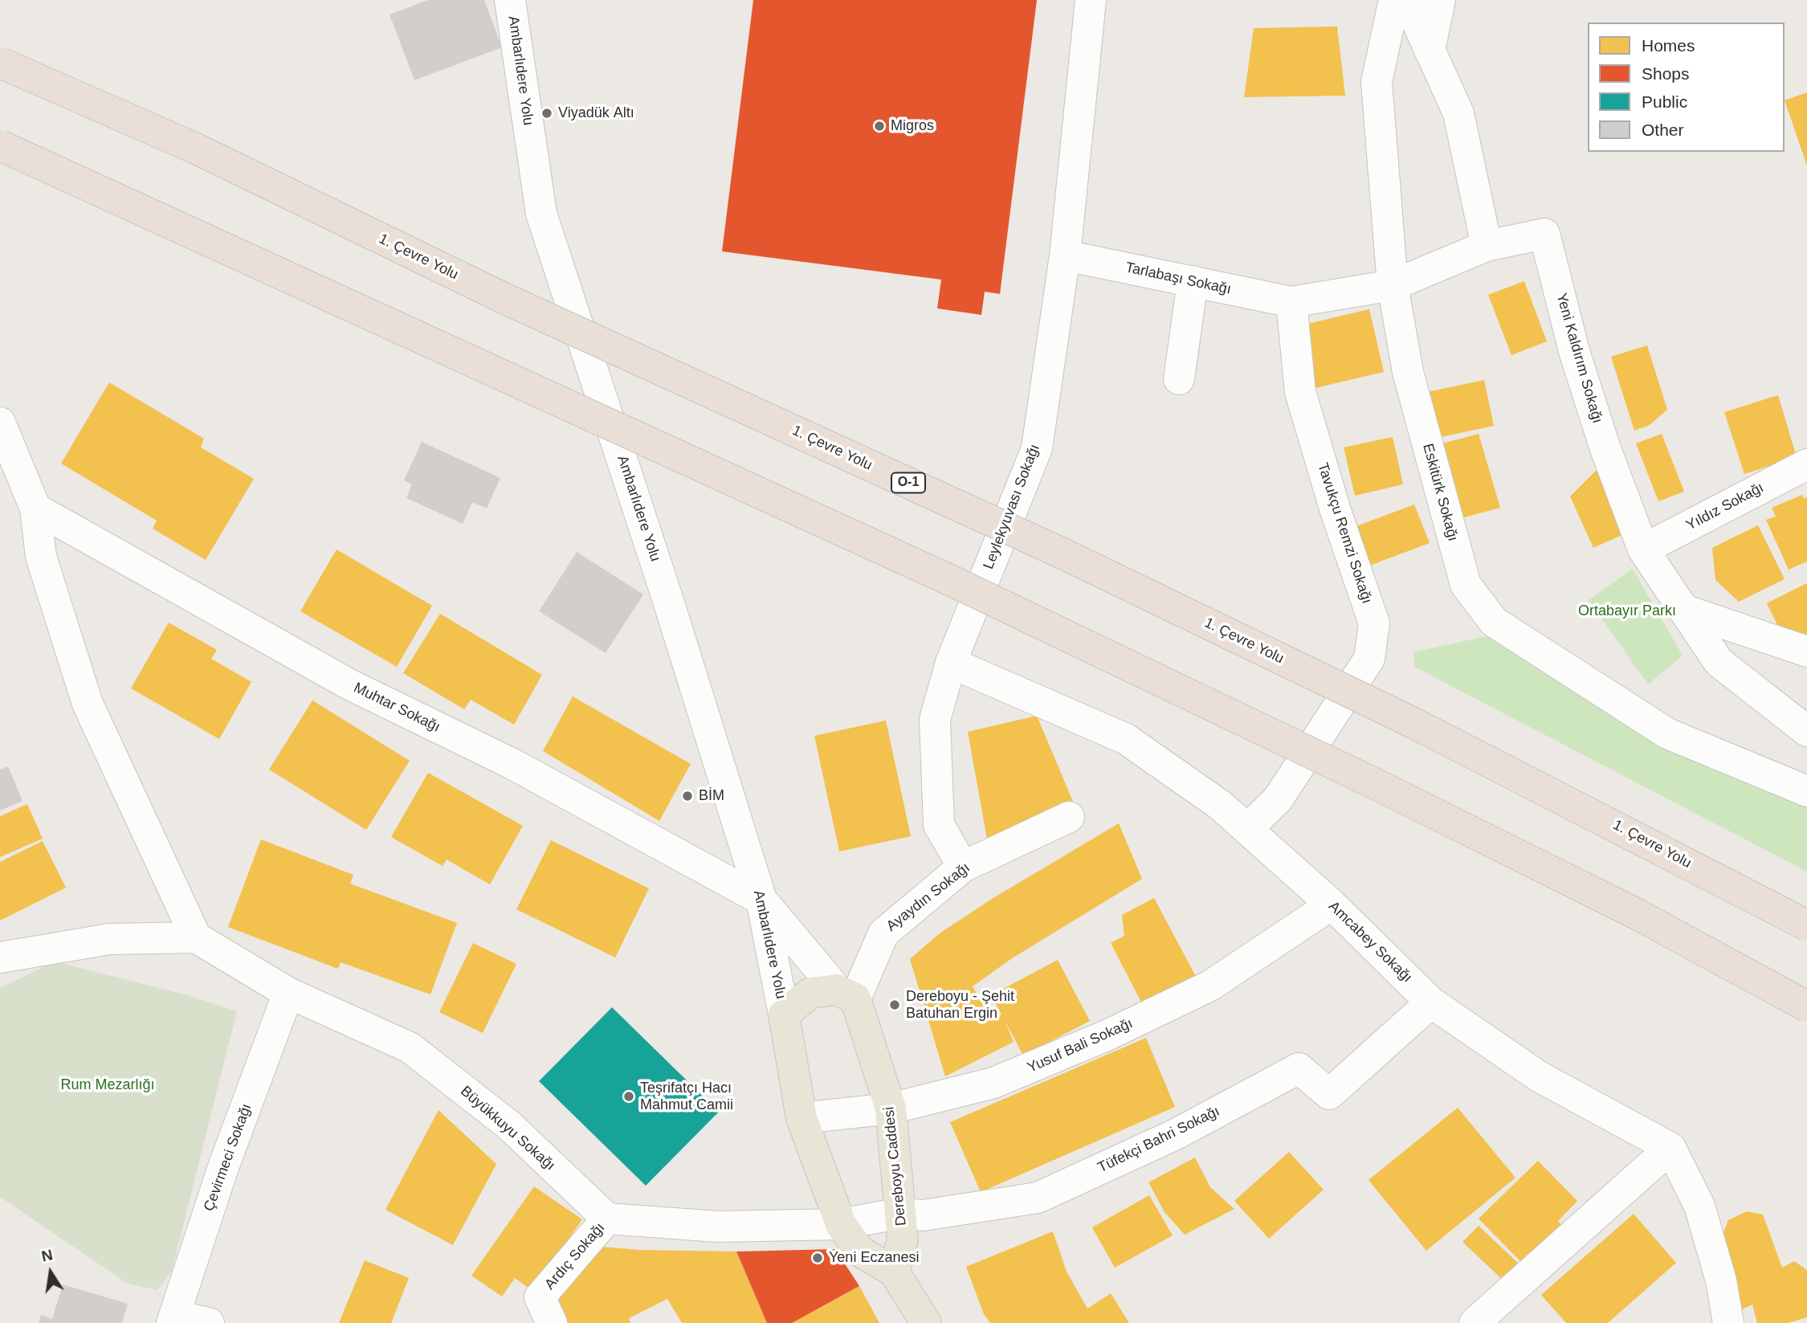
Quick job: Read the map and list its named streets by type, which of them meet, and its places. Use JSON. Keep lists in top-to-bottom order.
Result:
{
  "streets": {
    "highway": ["1. Çevre Yolu", "O-1"],
    "main road": ["Dereboyu Caddesi"],
    "street": [
      "Ambarlıdere Yolu",
      "Tarlabaşı Sokağı",
      "Yeni Kaldırım Sokağı",
      "Eskitürk Sokağı",
      "Leylekyuvası Sokağı",
      "Yıldız Sokağı",
      "Tavukçu Remzi Sokağı",
      "Muhtar Sokağı",
      "Ayaydın Sokağı",
      "Amcabey Sokağı",
      "Yusuf Bali Sokağı",
      "Büyükkuyu Sokağı",
      "Tüfekçi Bahri Sokağı",
      "Çevirmeci Sokağı",
      "Ardıç Sokağı"
    ]
  },
  "crossings": [
    ["Ambarlıdere Yolu", "Muhtar Sokağı"],
    ["Tarlabaşı Sokağı", "Leylekyuvası Sokağı"],
    ["Tarlabaşı Sokağı", "Tavukçu Remzi Sokağı"],
    ["Yeni Kaldırım Sokağı", "Yıldız Sokağı"],
    ["Leylekyuvası Sokağı", "Ayaydın Sokağı"],
    ["Leylekyuvası Sokağı", "Amcabey Sokağı"],
    ["Tavukçu Remzi Sokağı", "Amcabey Sokağı"],
    ["Ayaydın Sokağı", "Dereboyu Caddesi"],
    ["Amcabey Sokağı", "Yusuf Bali Sokağı"],
    ["Amcabey Sokağı", "Tüfekçi Bahri Sokağı"],
    ["Yusuf Bali Sokağı", "Dereboyu Caddesi"],
    ["Büyükkuyu Sokağı", "Çevirmeci Sokağı"],
    ["Büyükkuyu Sokağı", "Ardıç Sokağı"],
    ["Tüfekçi Bahri Sokağı", "Dereboyu Caddesi"]
  ],
  "parks": ["Ortabayır Parkı", "Rum Mezarlığı"],
  "places": [
    "Viyadük Altı",
    "Migros",
    "BİM",
    "Dereboyu - Şehit Batuhan Ergin",
    "Teşrifatçı Hacı Mahmut Camii",
    "Yeni Eczanesi"
  ],
  "legend": [
    "Homes",
    "Shops",
    "Public",
    "Other"
  ],
  "north": "top"
}
